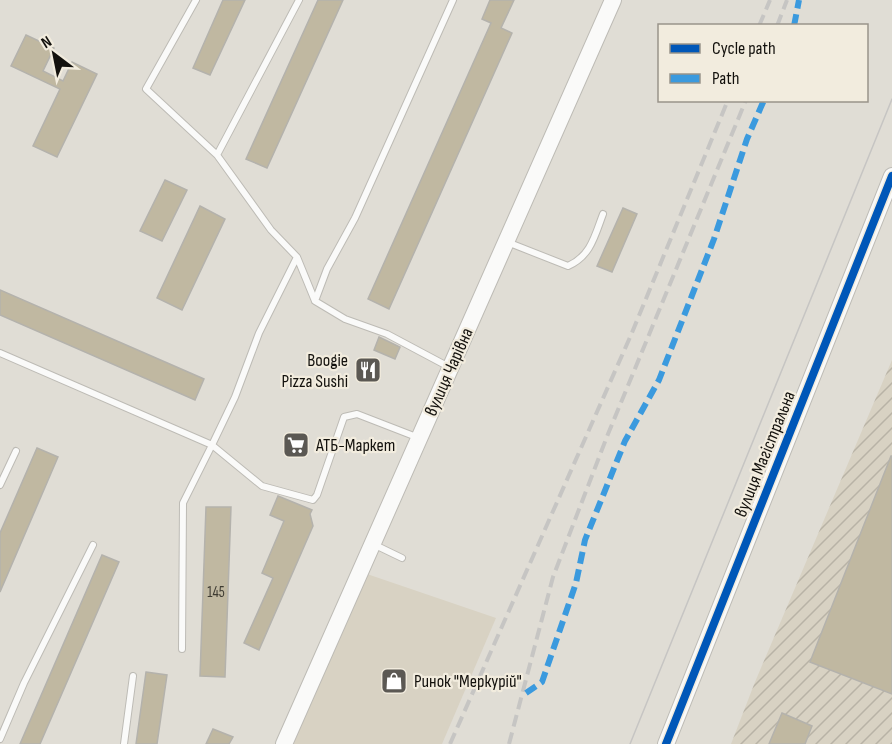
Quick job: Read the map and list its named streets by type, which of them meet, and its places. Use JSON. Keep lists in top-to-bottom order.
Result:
{
  "streets": {
    "main road": ["вулиця Чарівна", "вулиця Магістральна"]
  },
  "places": {
    "restaurant": ["Boogie Pizza Sushi"],
    "supermarket": ["АТБ-Маркет"],
    "shop": ["Ринок \"Меркурій\""]
  },
  "house_numbers": ["145"],
  "legend": ["Cycle path", "Path"],
  "north": "top left"
}
